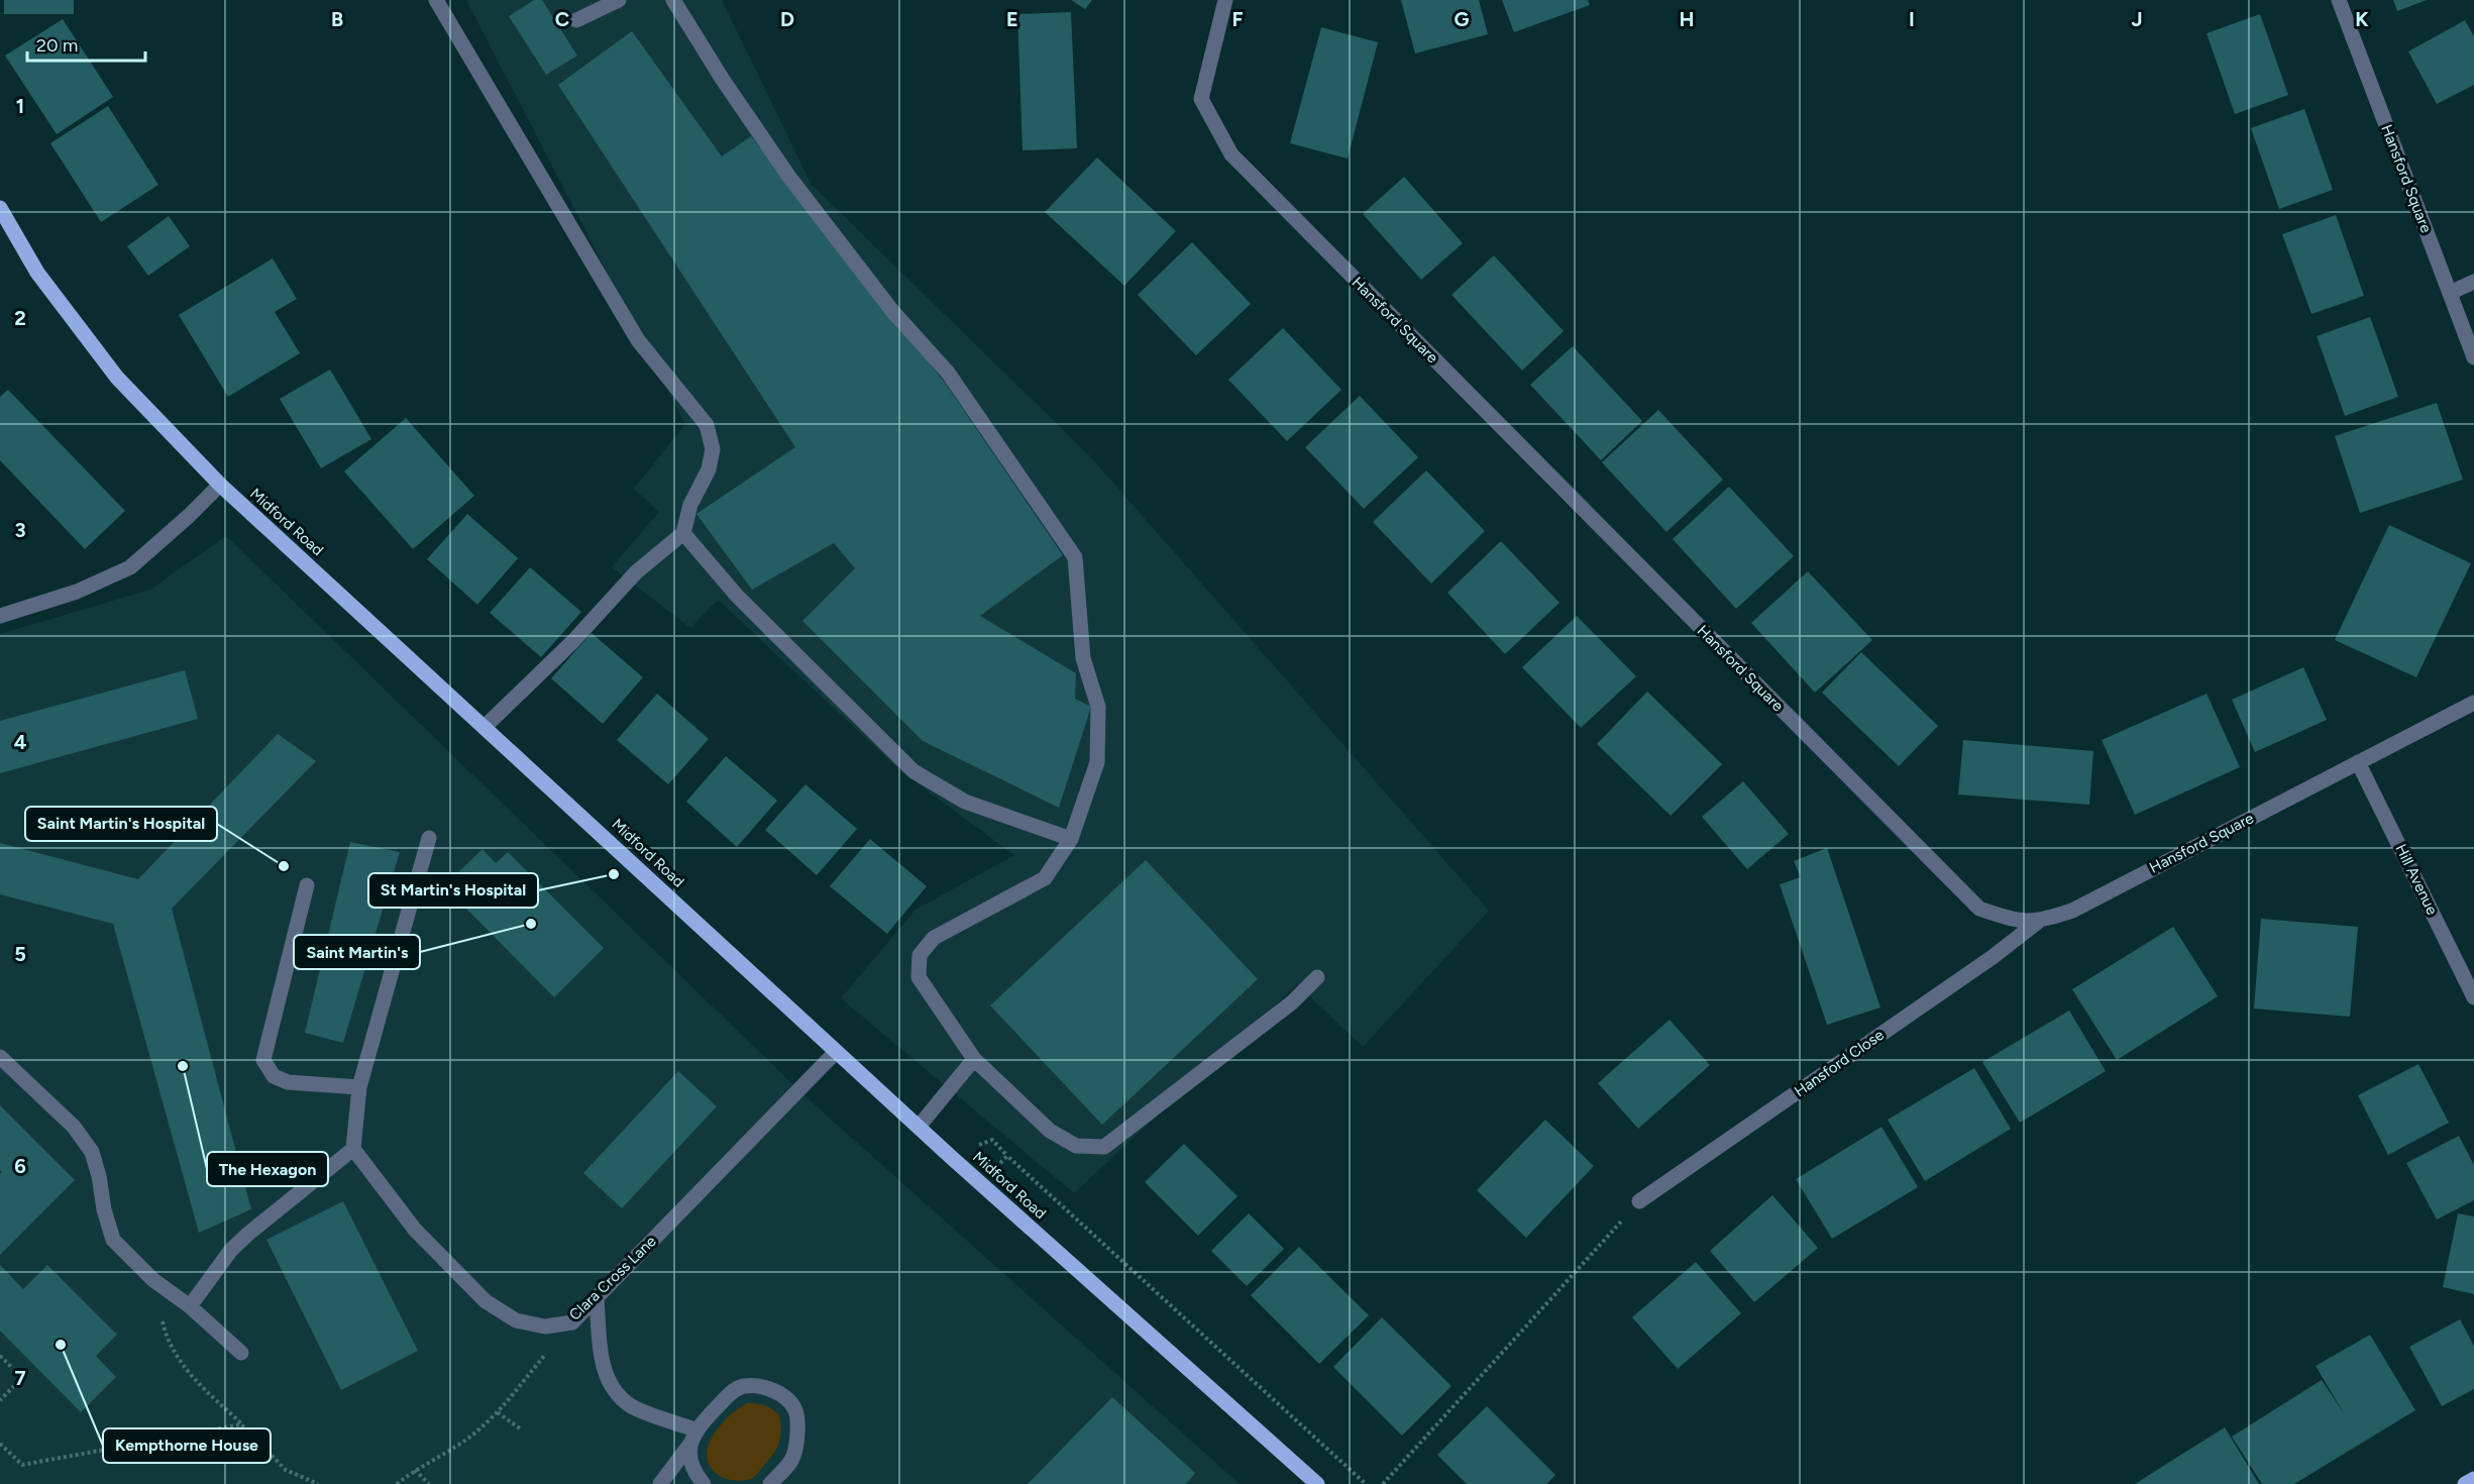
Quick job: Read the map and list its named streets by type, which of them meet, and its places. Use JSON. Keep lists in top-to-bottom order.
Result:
{
  "streets": {
    "main road": ["Midford Road"],
    "street": [
      "Hansford Square",
      "Hill Avenue",
      "Hansford Close",
      "Clara Cross Lane"
    ]
  },
  "crossings": [
    ["Hansford Square", "Hill Avenue"],
    ["Hansford Square", "Hansford Close"],
    ["Midford Road", "Clara Cross Lane"]
  ],
  "places": [
    "Saint Martin's Hospital",
    "St Martin's Hospital",
    "Saint Martin's",
    "The Hexagon",
    "Kempthorne House"
  ],
  "scale_bar": "20 m",
  "grid": {
    "columns": [
      "B",
      "C",
      "D",
      "E",
      "F",
      "G",
      "H",
      "I",
      "J",
      "K"
    ],
    "rows": [
      "1",
      "2",
      "3",
      "4",
      "5",
      "6",
      "7"
    ]
  }
}
